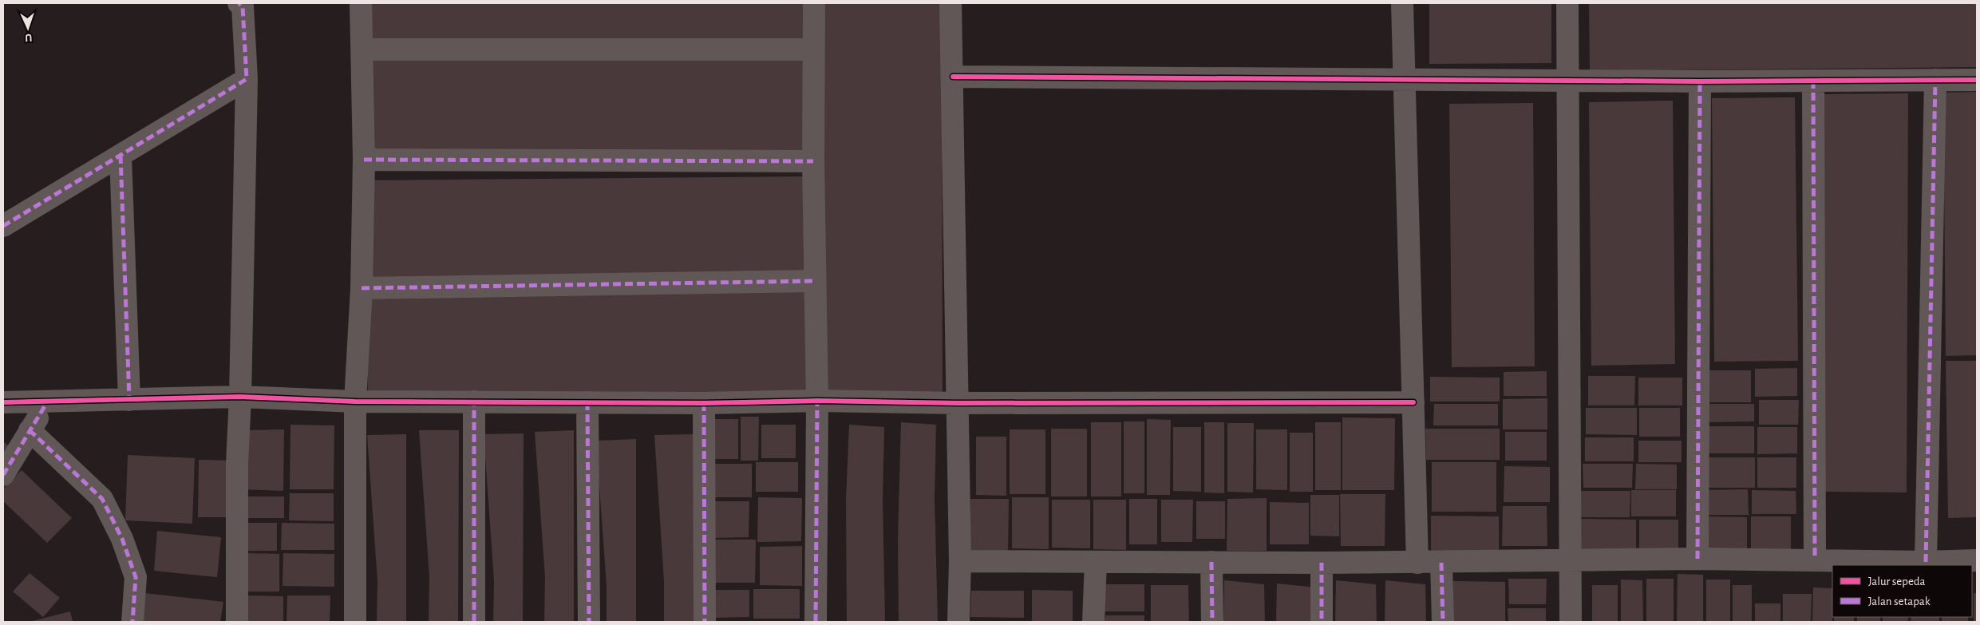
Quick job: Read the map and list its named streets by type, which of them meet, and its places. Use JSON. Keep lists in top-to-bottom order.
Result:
{
  "legend": ["Jalur sepeda", "Jalan setapak"],
  "north": "bottom"
}
